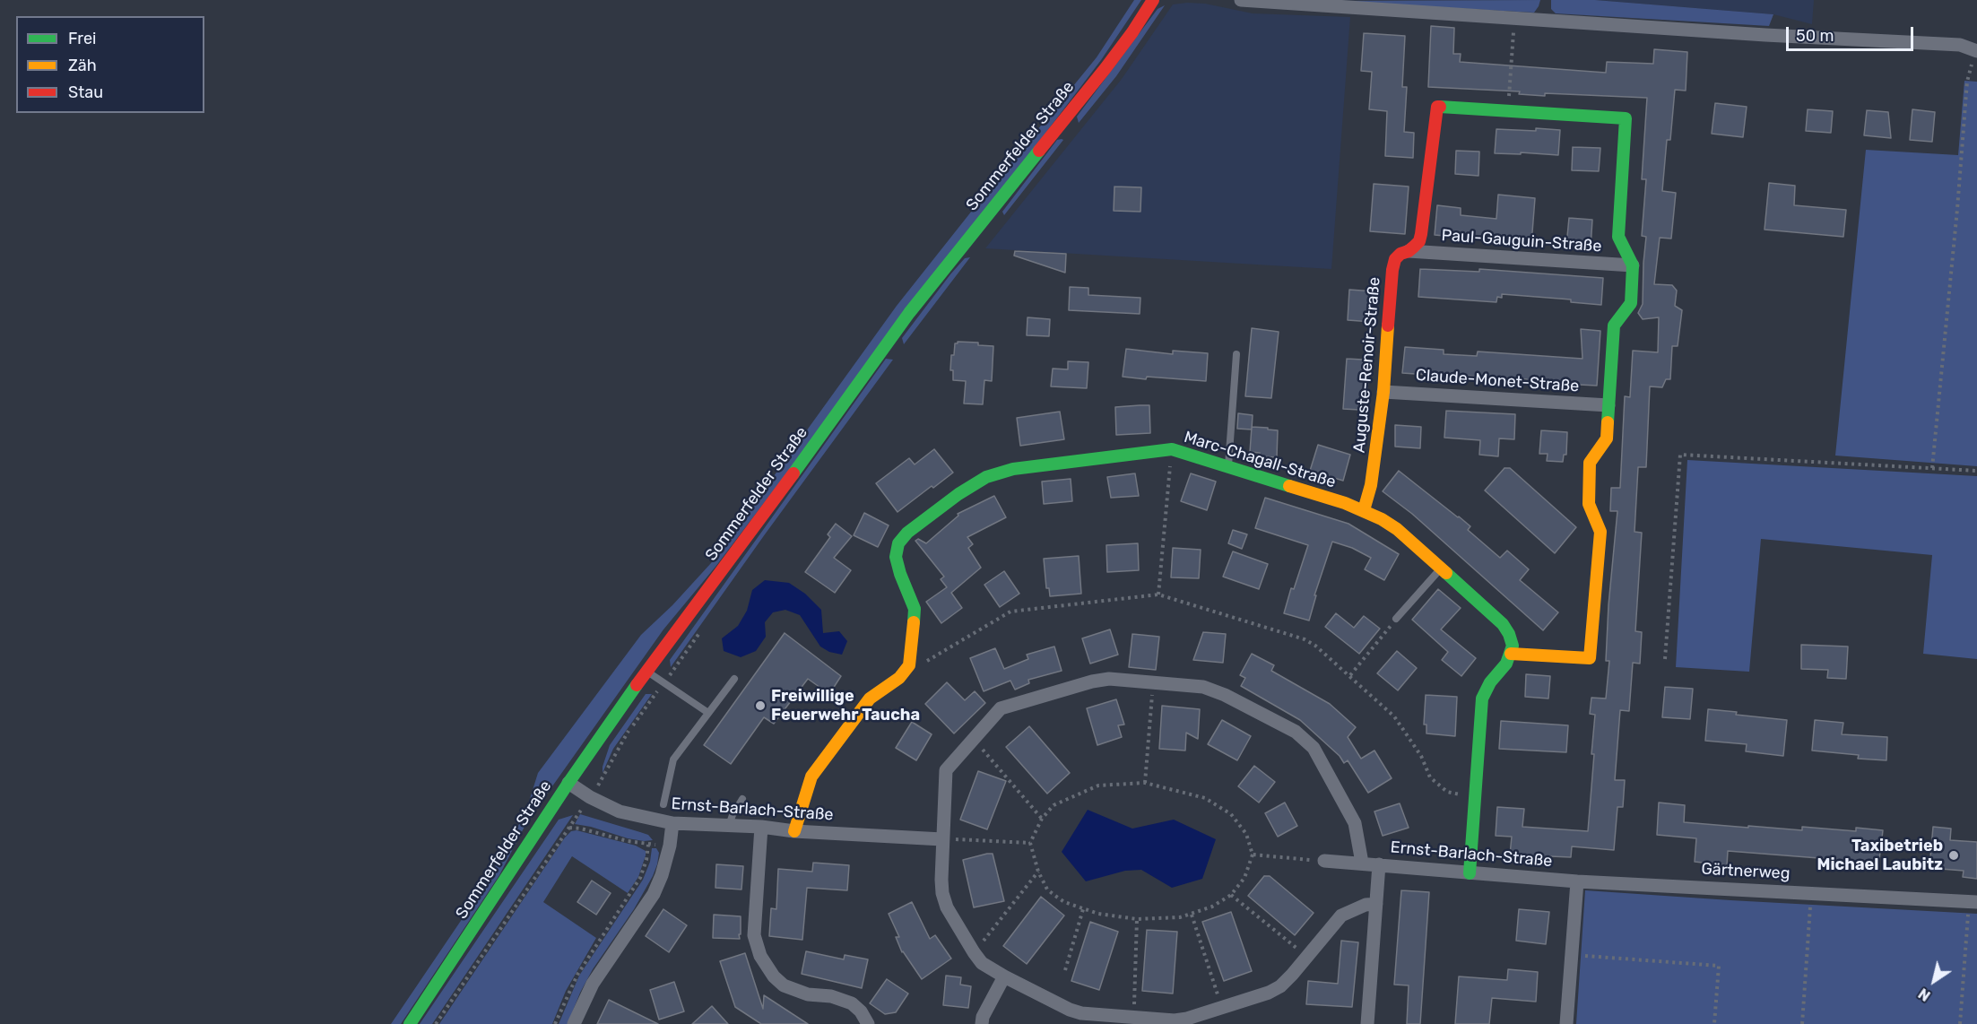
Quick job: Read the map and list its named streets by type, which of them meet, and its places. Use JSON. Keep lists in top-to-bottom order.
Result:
{
  "streets": {
    "street": [
      "Sommerfelder Straße",
      "Paul-Gauguin-Straße",
      "Auguste-Renoir-Straße",
      "Claude-Monet-Straße",
      "Marc-Chagall-Straße",
      "Ernst-Barlach-Straße",
      "Gärtnerweg"
    ]
  },
  "crossings": [
    ["Sommerfelder Straße", "Ernst-Barlach-Straße"],
    ["Paul-Gauguin-Straße", "Auguste-Renoir-Straße"],
    ["Auguste-Renoir-Straße", "Claude-Monet-Straße"],
    ["Auguste-Renoir-Straße", "Marc-Chagall-Straße"],
    ["Marc-Chagall-Straße", "Ernst-Barlach-Straße"],
    ["Ernst-Barlach-Straße", "Gärtnerweg"]
  ],
  "places": ["Freiwillige Feuerwehr Taucha", "Taxibetrieb Michael Laubitz"],
  "legend": ["Frei", "Zäh", "Stau"],
  "scale_bar": "50 m",
  "north": "bottom left"
}
